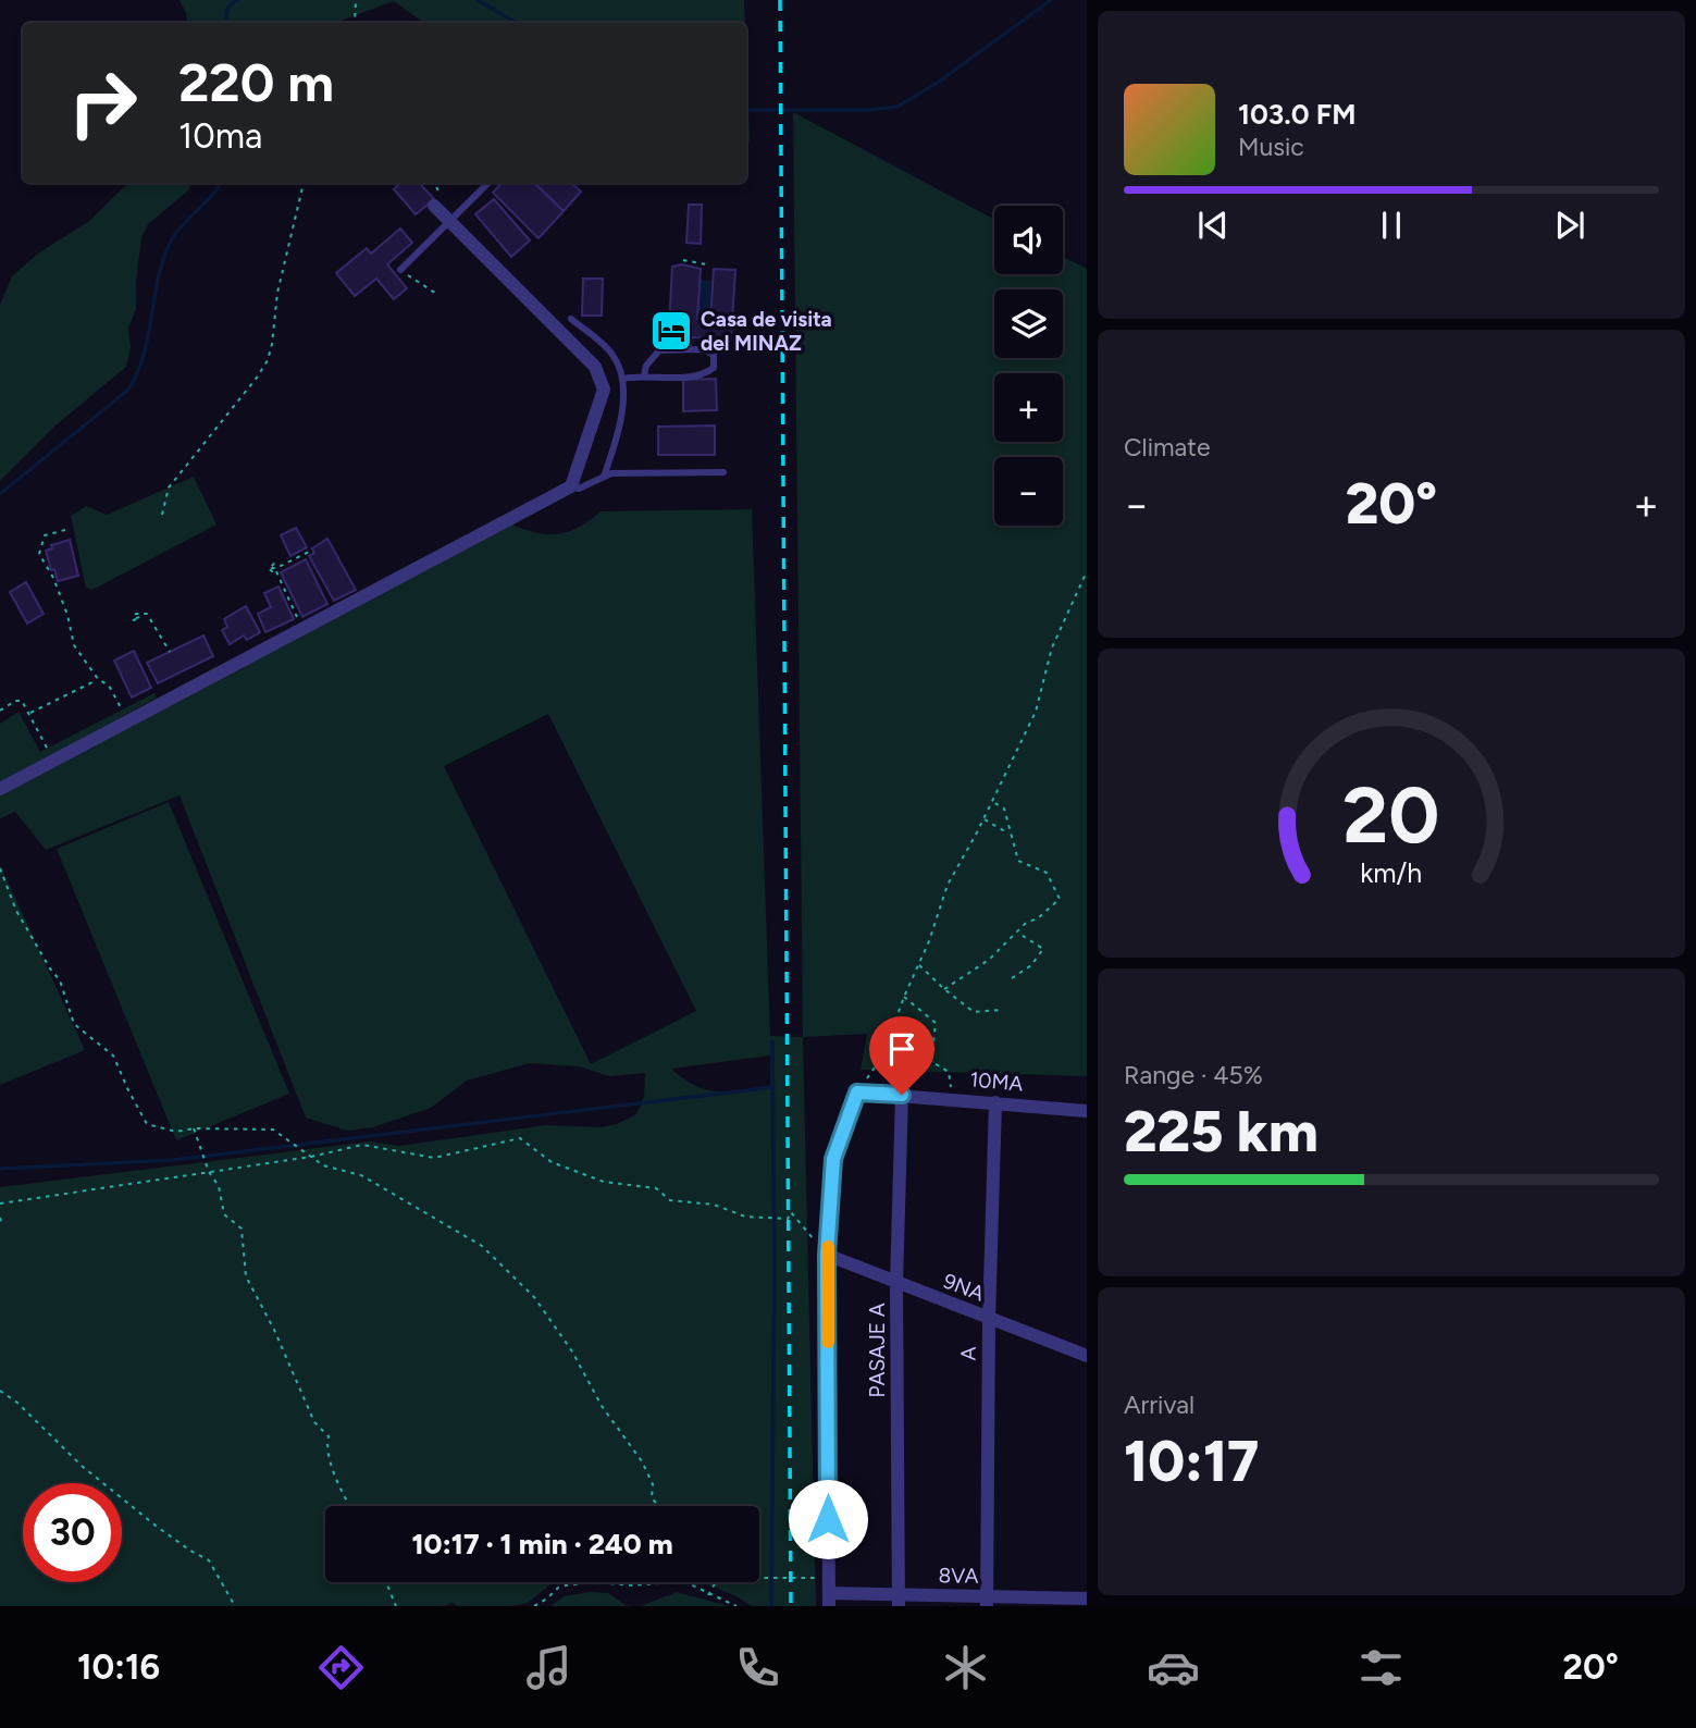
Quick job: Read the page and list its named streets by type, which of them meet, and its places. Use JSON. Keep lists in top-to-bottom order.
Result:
{
  "streets": {
    "street": [
      "10MA",
      "9NA",
      "PASAJE A",
      "A",
      "8VA"
    ]
  },
  "crossings": [
    ["10MA", "PASAJE A"],
    ["10MA", "A"],
    ["9NA", "PASAJE A"],
    ["9NA", "A"],
    ["PASAJE A", "8VA"],
    ["A", "8VA"]
  ],
  "places": {
    "hotel": ["Casa de visita del MINAZ"]
  },
  "page": {
    "turn": ["220 m", "10ma"],
    "song": ["103.0 FM", "Music"],
    "map_buttons": ["+", "−"],
    "tile": [
      "Climate",
      ["Range · 45%", "225 km"],
      ["Arrival", "10:17"]
    ],
    "heat": ["−", "20°", "+"],
    "limit": "30",
    "trip": "10:17 · 1 min · 240 m",
    "tabs": ["10:16", "20°"],
    "gauge": ["20", "km/h"]
  }
}
